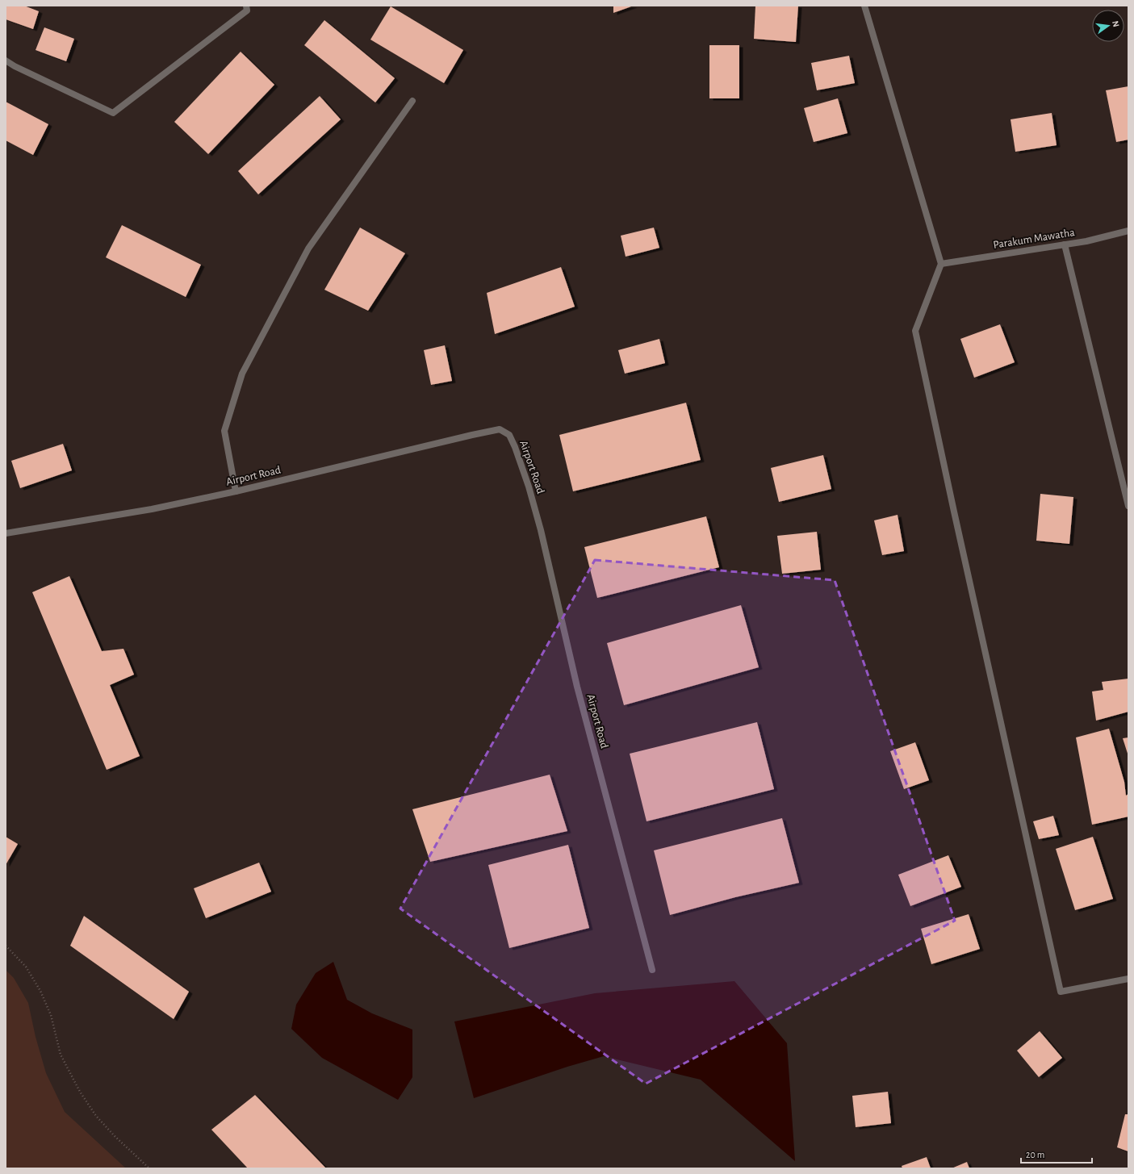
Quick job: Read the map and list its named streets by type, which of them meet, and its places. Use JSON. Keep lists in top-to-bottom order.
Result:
{
  "streets": {
    "street": ["Parakum Mawatha", "Airport Road"]
  },
  "scale_bar": "20 m",
  "north": "right"
}
